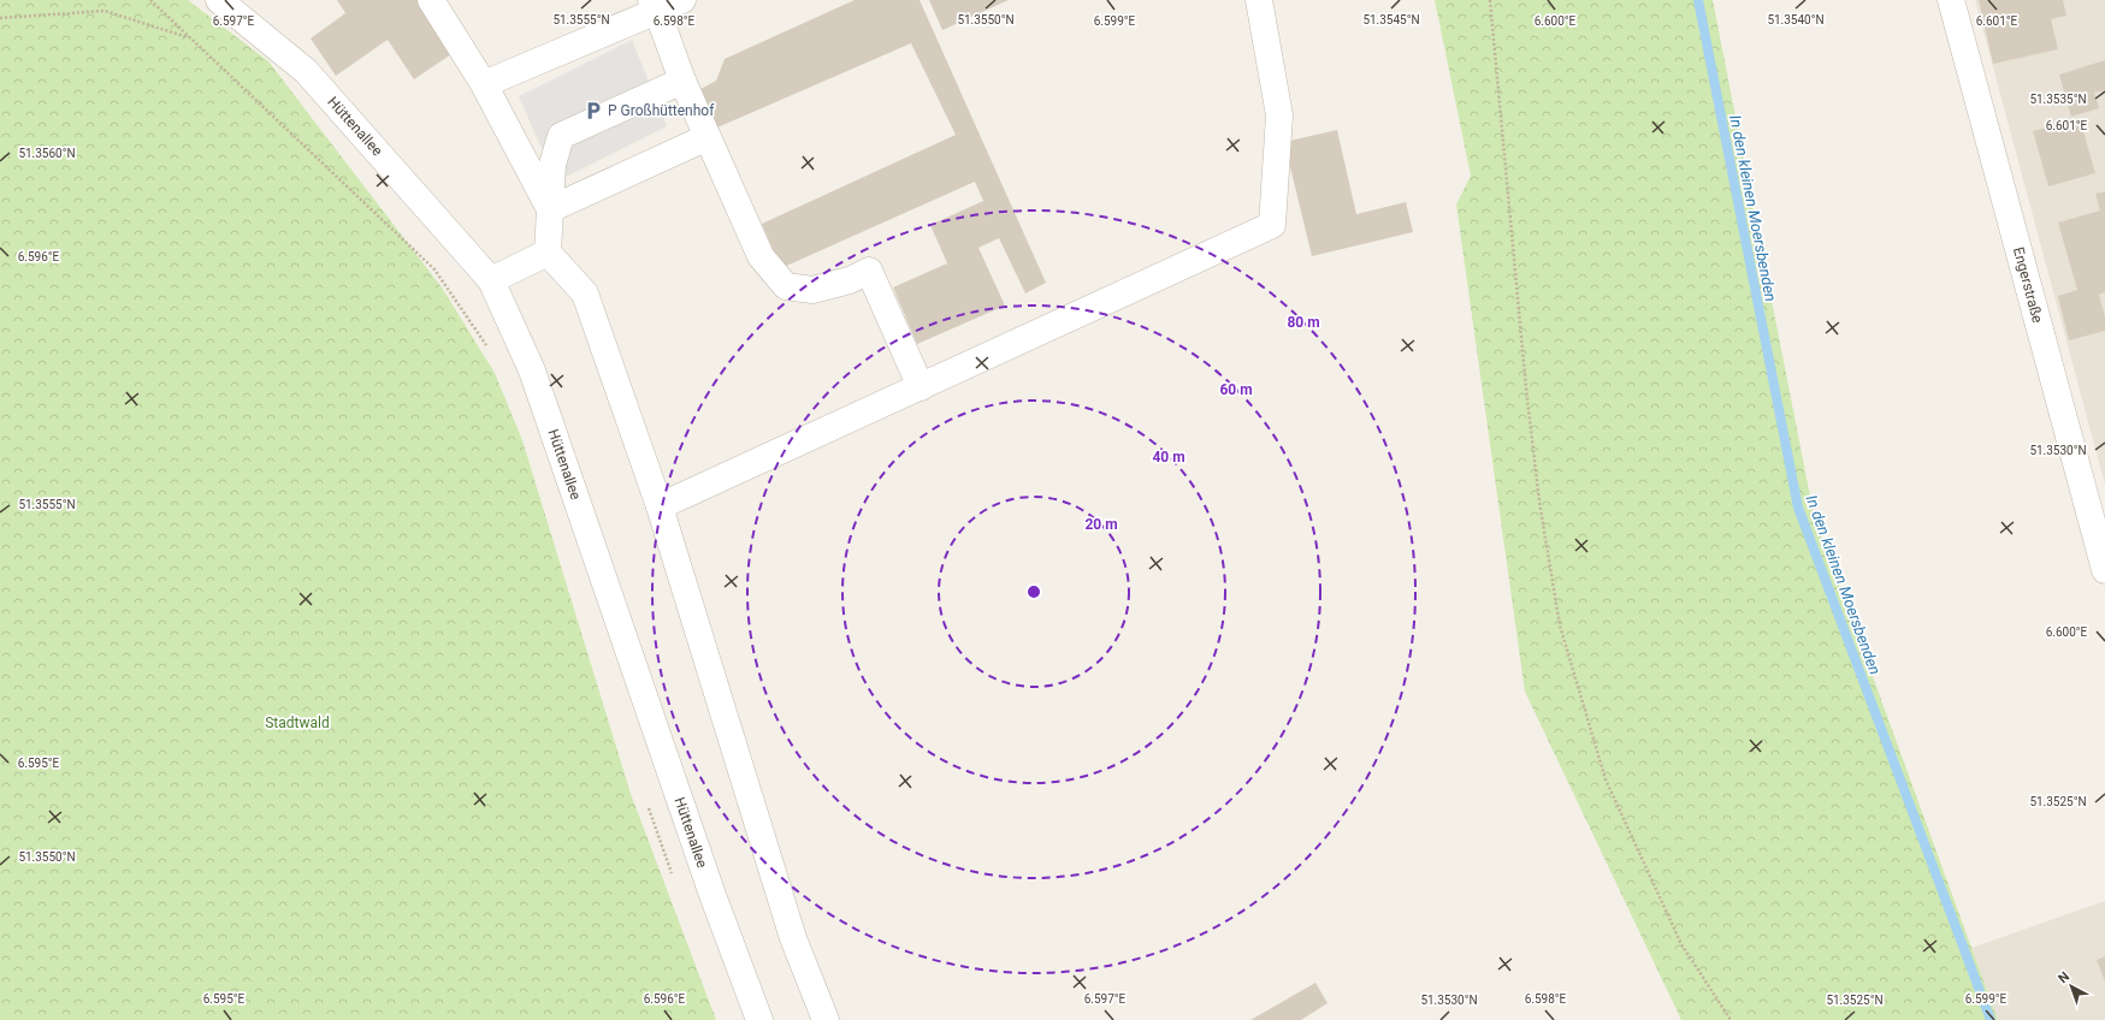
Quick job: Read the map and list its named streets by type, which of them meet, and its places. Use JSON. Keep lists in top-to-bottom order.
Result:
{
  "streets": {
    "street": ["Hüttenallee", "Engerstraße"]
  },
  "water": ["In den kleinen Moersbenden"],
  "parks": ["Stadtwald"],
  "places": {
    "parking": ["P Großhüttenhof"]
  },
  "north": "top left",
  "coordinates": [
    "51.3555°N",
    "51.3550°N",
    "51.3545°N",
    "51.3540°N",
    "6.597°E",
    "6.598°E",
    "6.601°E",
    "6.599°E",
    "6.600°E",
    "51.3535°N",
    "51.3560°N",
    "6.596°E",
    "51.3530°N",
    "6.595°E",
    "51.3525°N"
  ],
  "rings": [
    "80 m",
    "60 m",
    "40 m",
    "20 m"
  ]
}
